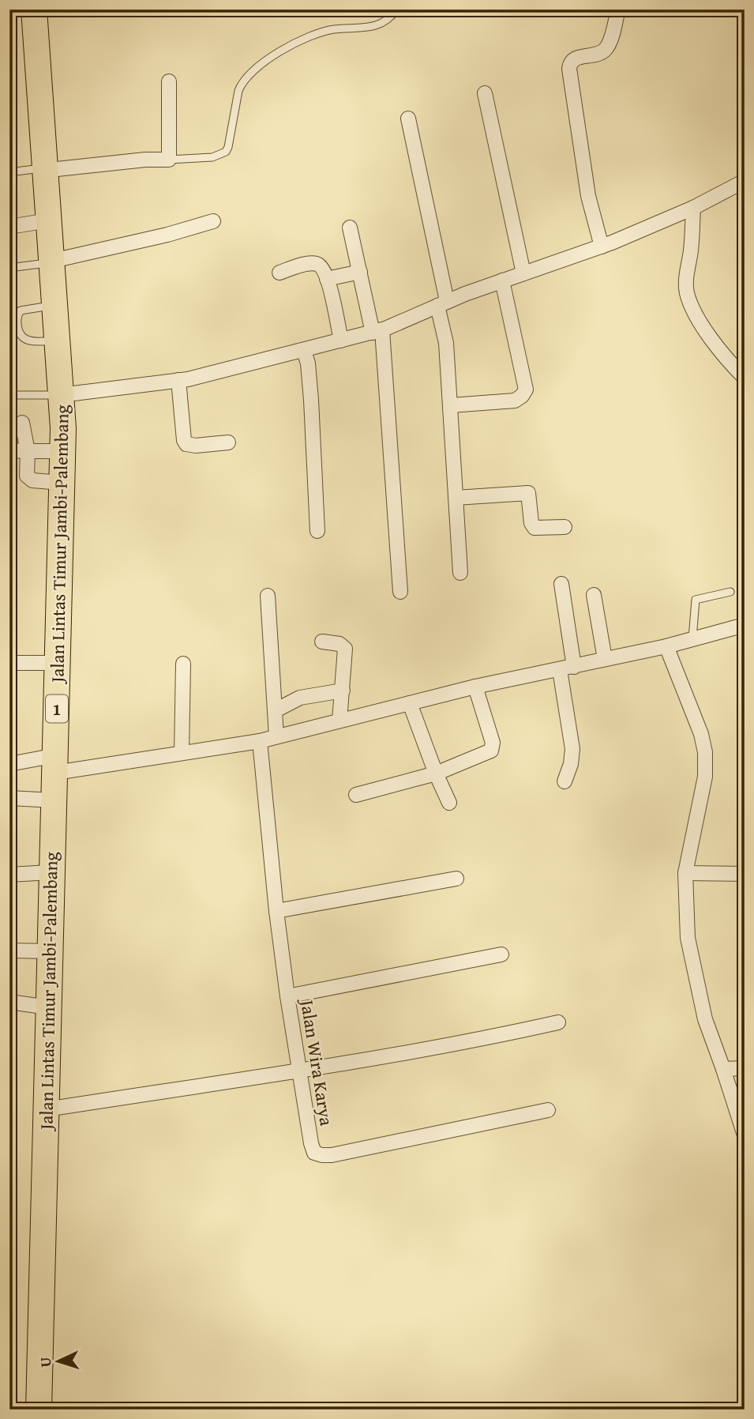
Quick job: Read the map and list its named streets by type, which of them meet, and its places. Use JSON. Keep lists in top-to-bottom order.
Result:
{
  "streets": {
    "highway": ["Jalan Lintas Timur Jambi-Palembang", "1"],
    "street": ["Jalan Wira Karya"]
  },
  "north": "left"
}
